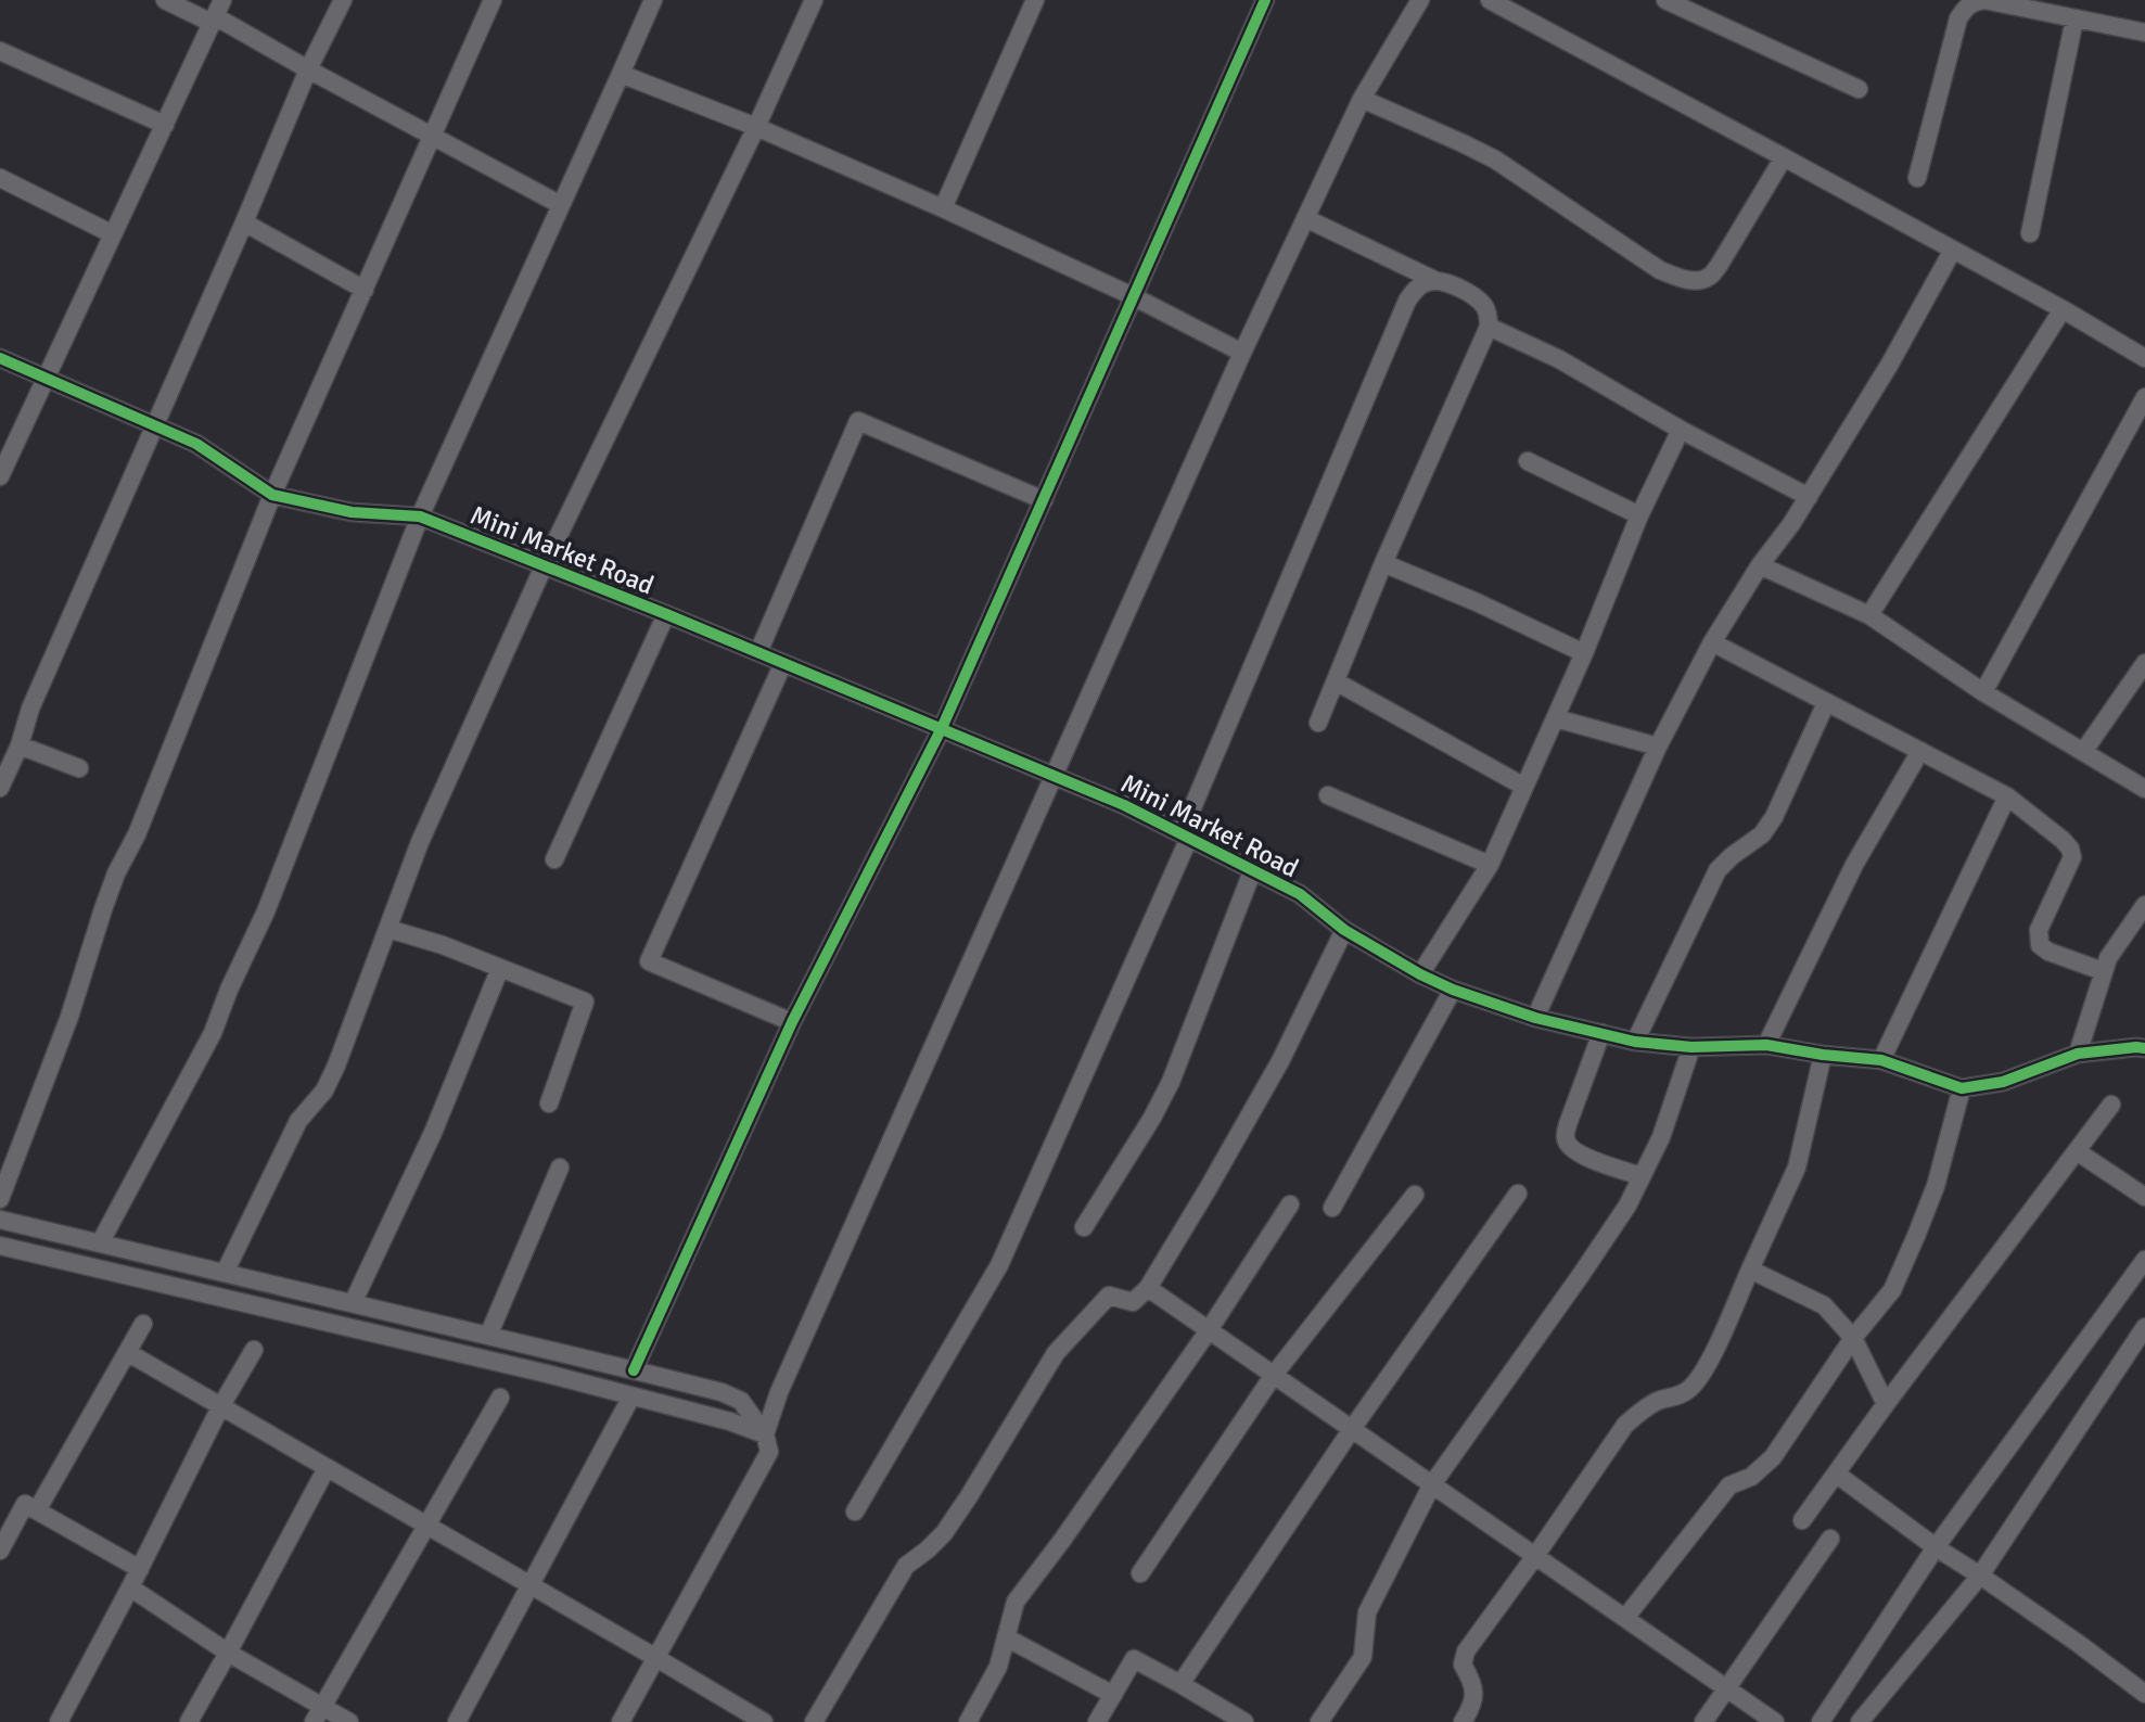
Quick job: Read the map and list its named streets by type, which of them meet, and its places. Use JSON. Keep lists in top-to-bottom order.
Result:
{
  "streets": {
    "street": ["Mini Market Road"]
  }
}
